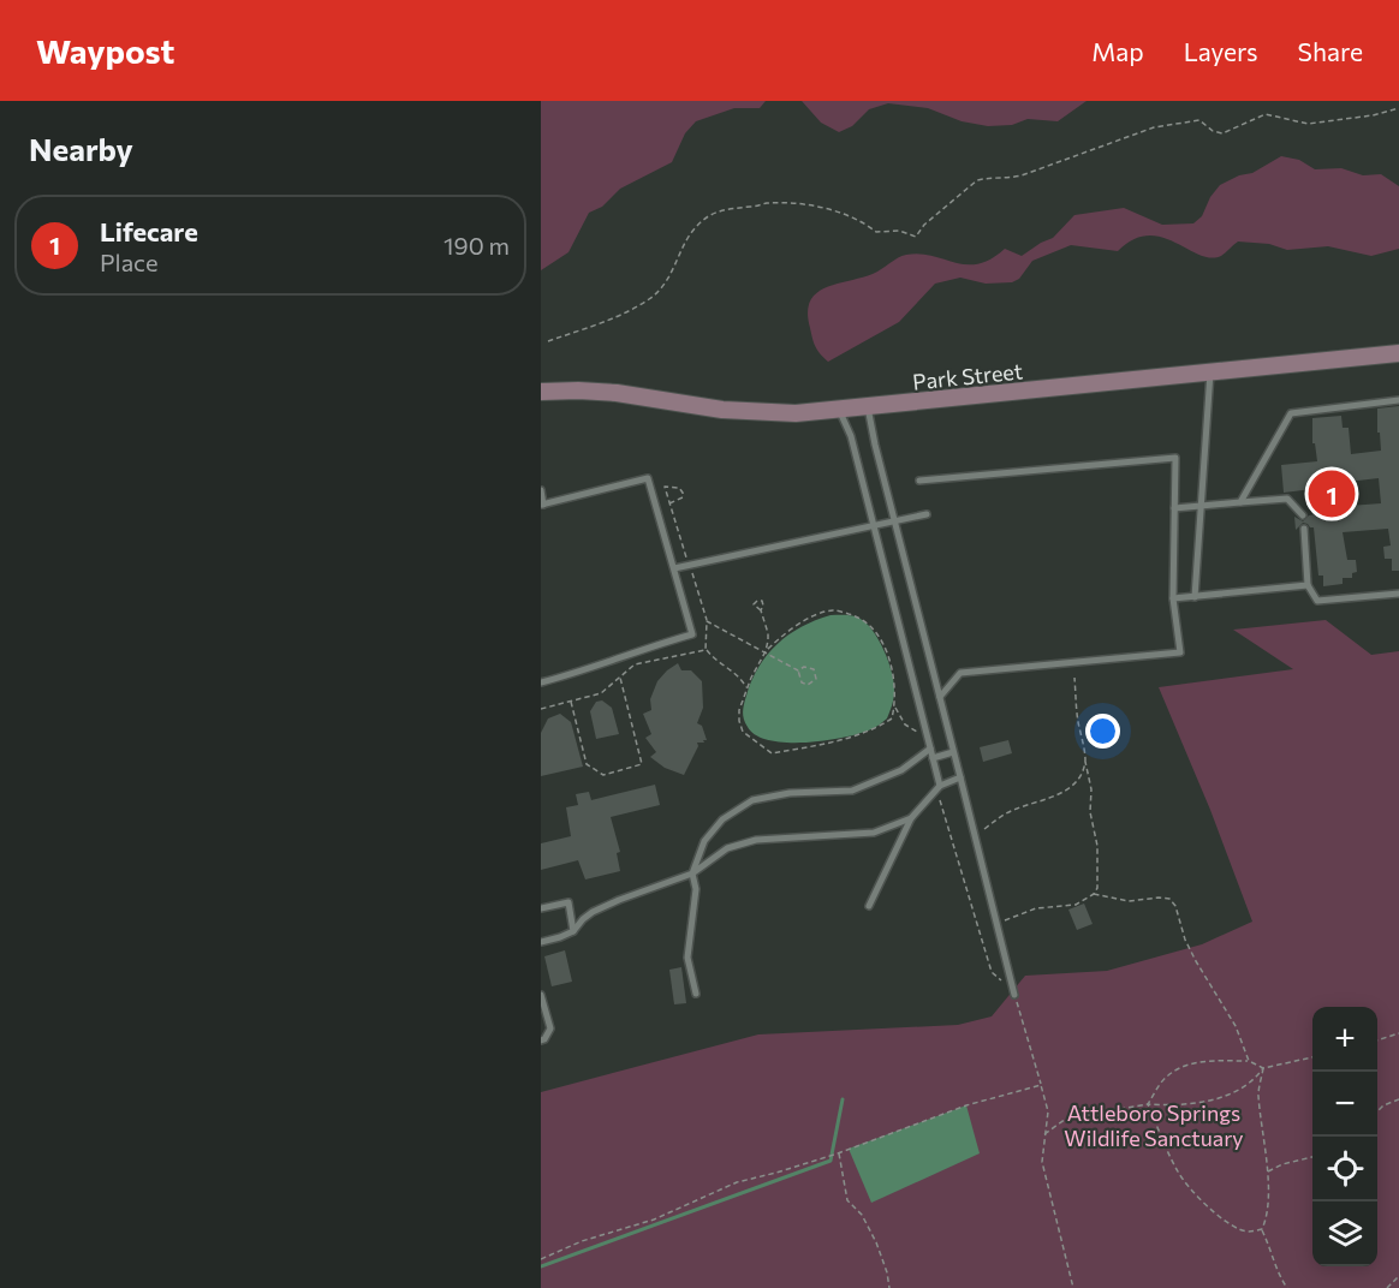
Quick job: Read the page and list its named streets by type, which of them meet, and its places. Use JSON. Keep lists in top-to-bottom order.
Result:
{
  "streets": {
    "main road": ["Park Street"]
  },
  "parks": ["Attleboro Springs Wildlife Sanctuary"],
  "page": {
    "header": "Waypost",
    "nav": ["Map", "Layers", "Share"],
    "heading": "Nearby",
    "list": [
      {
        "mark": "1",
        "name": "Lifecare",
        "note": "Place",
        "value": "190 m"
      }
    ],
    "pins": "1",
    "map_buttons": ["+", "−"]
  }
}
